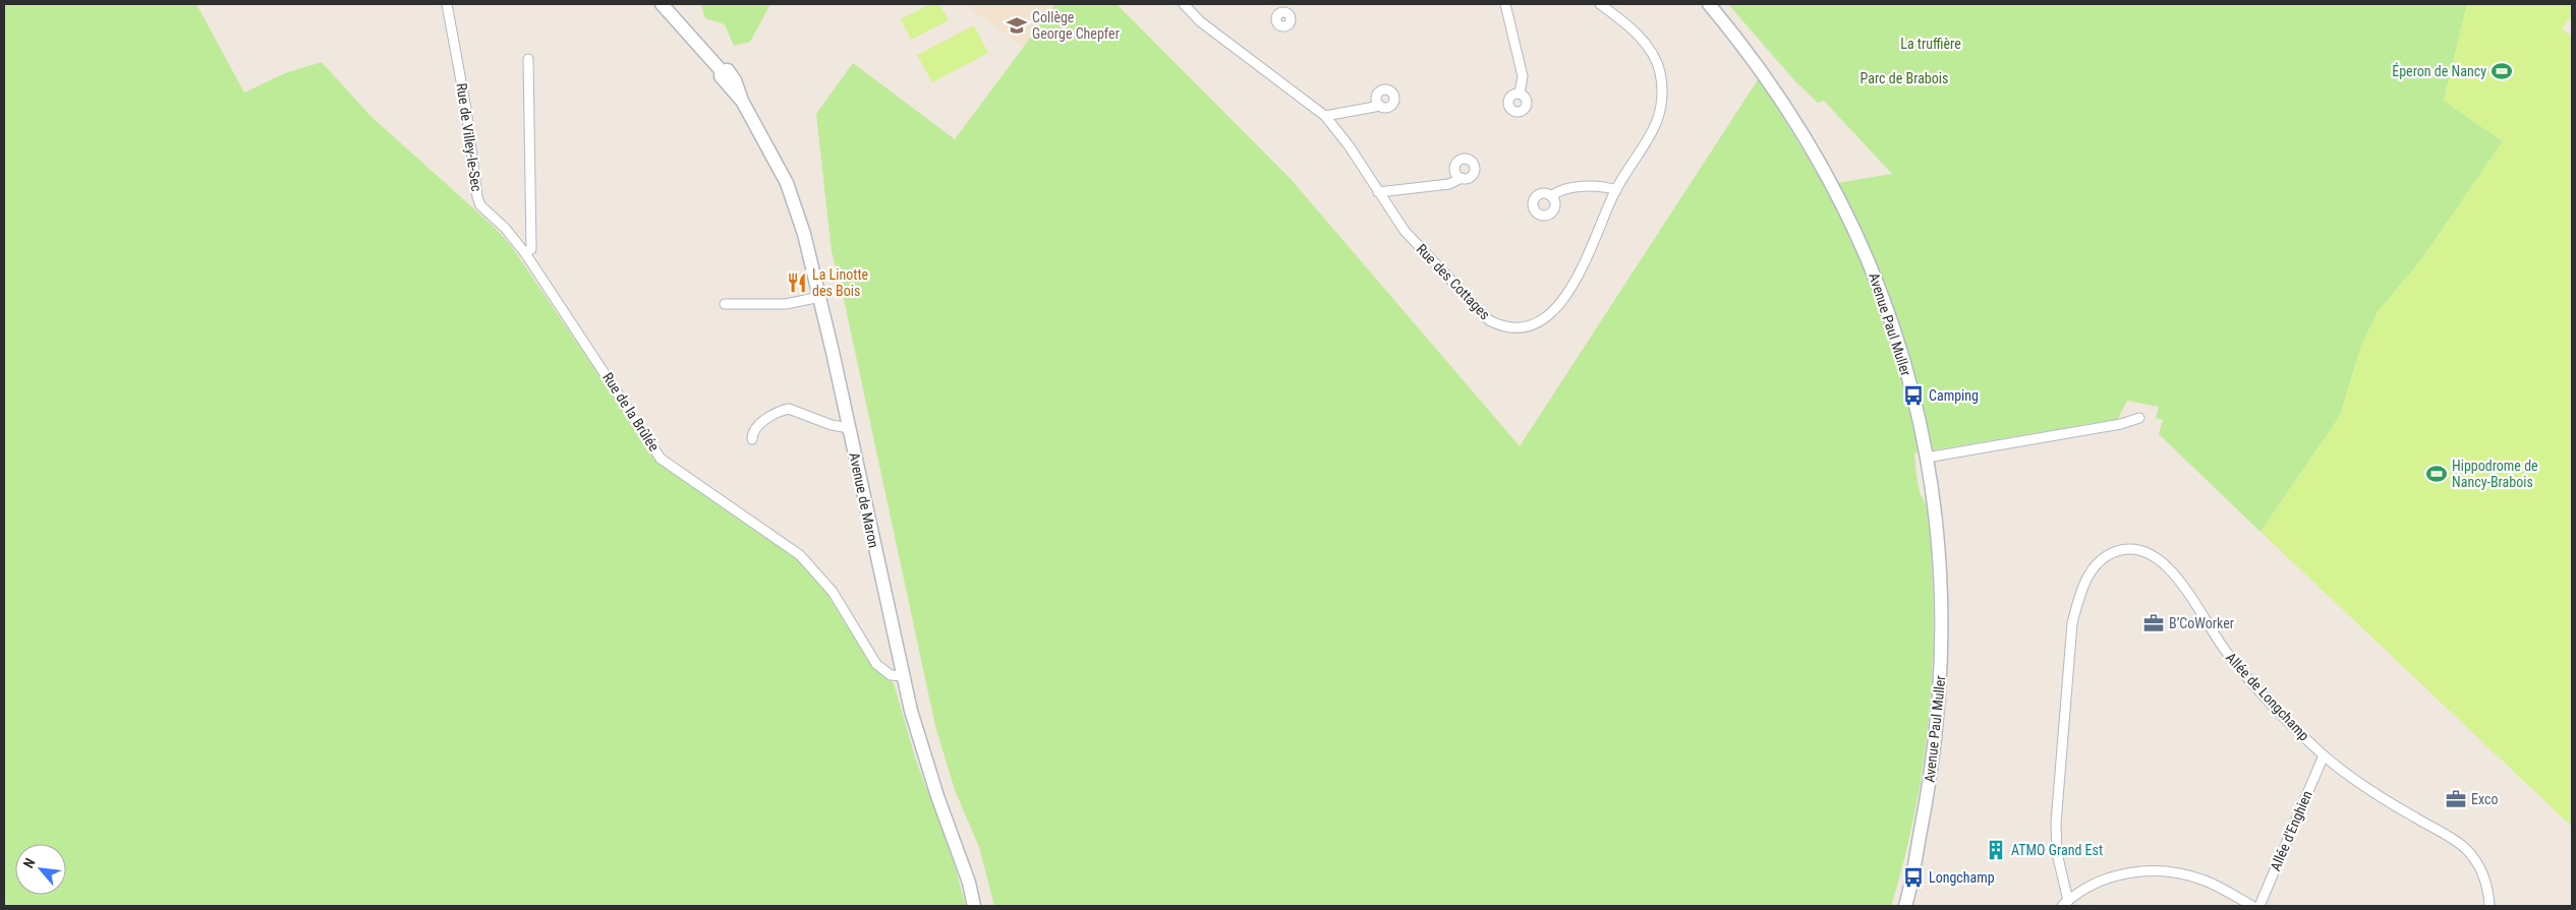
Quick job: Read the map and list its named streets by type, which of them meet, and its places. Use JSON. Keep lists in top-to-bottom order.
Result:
{
  "streets": {
    "main road": ["Avenue Paul Muller", "Avenue de Maron"],
    "street": [
      "Rue de Villey-le-Sec",
      "Rue des Cottages",
      "Rue de la Brûlée",
      "Allée de Longchamp",
      "Allée d'Enghien"
    ]
  },
  "crossings": [
    ["Rue de Villey-le-Sec", "Rue de la Brûlée"],
    ["Rue de la Brûlée", "Avenue de Maron"],
    ["Allée de Longchamp", "Allée d'Enghien"]
  ],
  "parks": ["La truffière", "Parc de Brabois"],
  "places": {
    "school or university": ["Collège George Chepfer"],
    "sports": ["Éperon de Nancy", "Hippodrome de Nancy-Brabois"],
    "restaurant": ["La Linotte des Bois"],
    "bus stop": ["Camping", "Longchamp"],
    "office": ["B’CoWorker", "Exco"],
    "building": ["ATMO Grand Est"]
  },
  "north": "top left"
}
